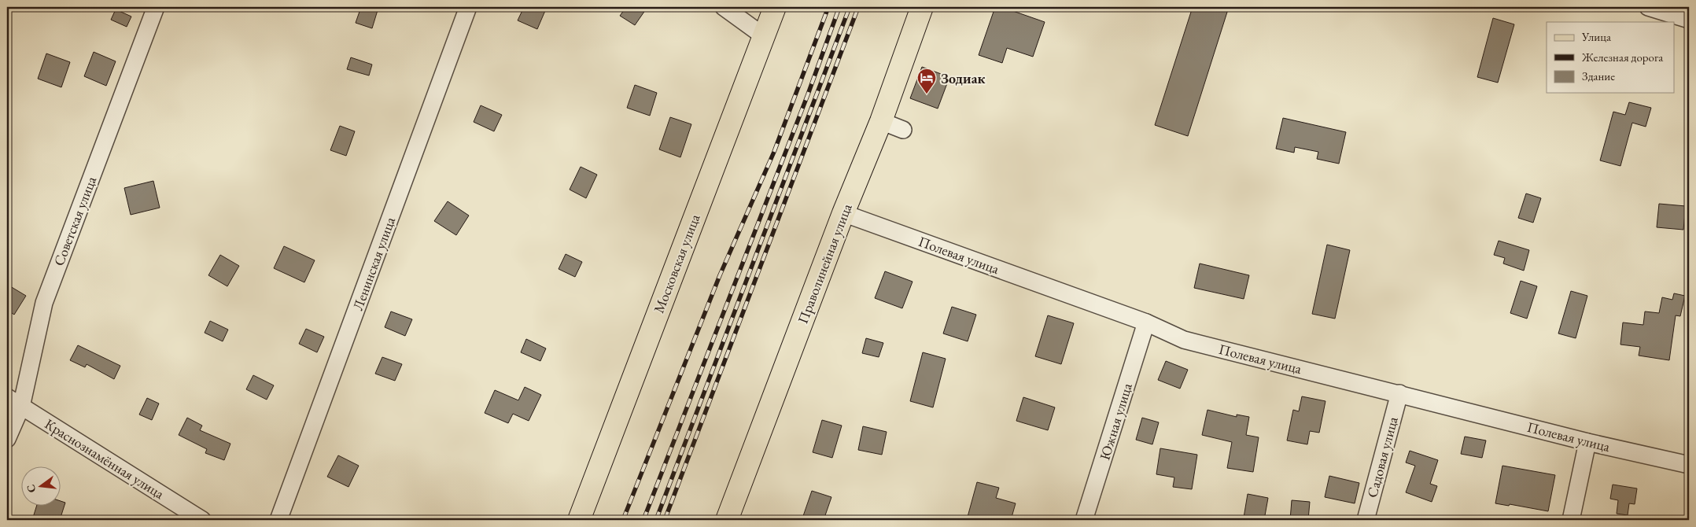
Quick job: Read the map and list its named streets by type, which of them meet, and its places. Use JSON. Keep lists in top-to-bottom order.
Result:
{
  "streets": {
    "main road": ["Московская улица", "Праволинейная улица"],
    "street": [
      "Советская улица",
      "Полевая улица",
      "Ленинская улица",
      "Южная улица",
      "Садовая улица",
      "Краснознамённая улица"
    ]
  },
  "crossings": [
    ["Советская улица", "Краснознамённая улица"],
    ["Полевая улица", "Праволинейная улица"],
    ["Полевая улица", "Южная улица"],
    ["Полевая улица", "Садовая улица"]
  ],
  "places": {
    "hotel": ["Зодиак"]
  },
  "legend": ["Улица", "Железная дорога", "Здание"],
  "north": "left"
}
